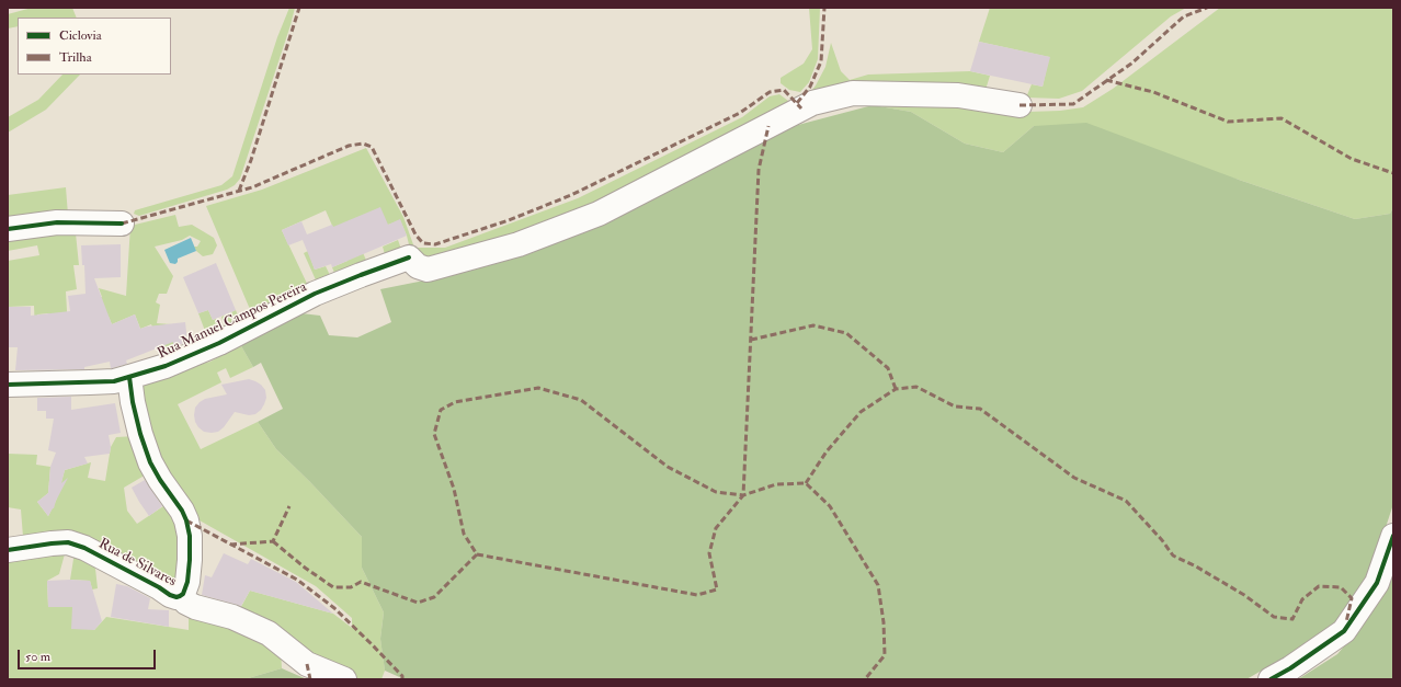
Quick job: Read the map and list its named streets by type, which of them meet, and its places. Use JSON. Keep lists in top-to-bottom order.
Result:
{
  "streets": {
    "street": ["Rua Manuel Campos Pereira", "Rua de Silvares"]
  },
  "crossings": [
    ["Rua Manuel Campos Pereira", "Rua de Silvares"]
  ],
  "legend": ["Ciclovia", "Trilha"],
  "scale_bar": "50 m"
}
